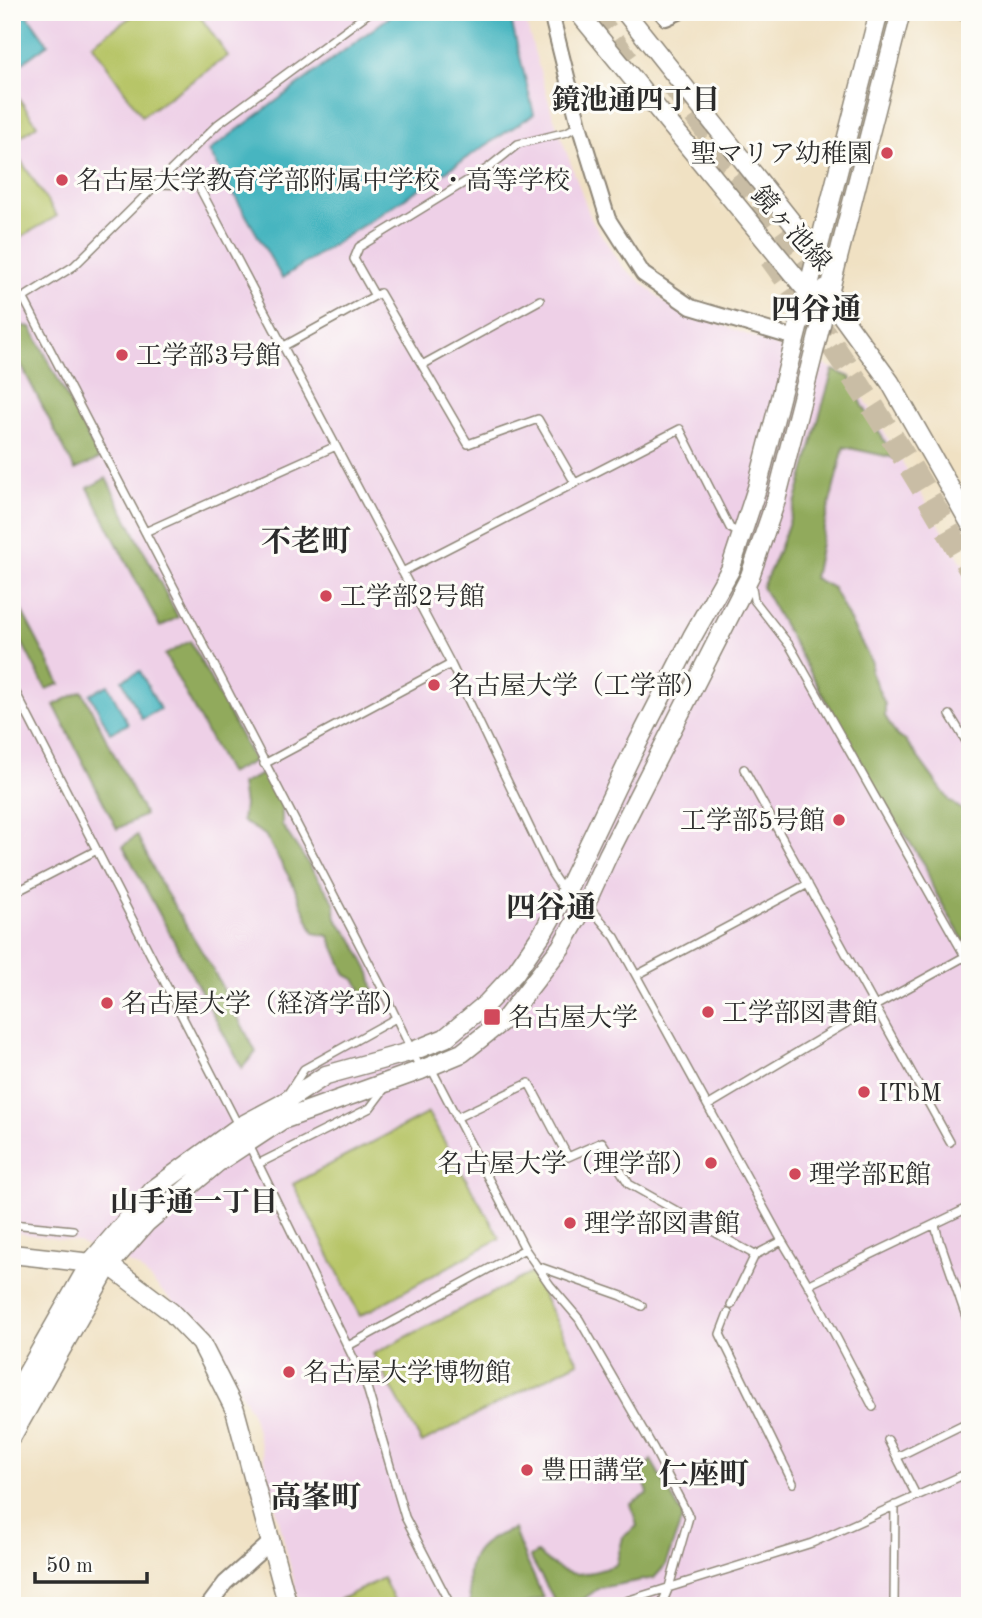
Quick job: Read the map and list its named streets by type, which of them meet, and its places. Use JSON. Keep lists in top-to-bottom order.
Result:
{
  "streets": {
    "street": ["鏡ヶ池線"]
  },
  "districts": [
    "鏡池通四丁目",
    "四谷通",
    "不老町",
    "四谷通",
    "山手通一丁目",
    "仁座町",
    "高峯町"
  ],
  "places": {
    "other": [
      "聖マリア幼稚園",
      "名古屋大学教育学部附属中学校・高等学校",
      "工学部3号館",
      "工学部2号館",
      "名古屋大学（工学部）",
      "工学部5号館",
      "名古屋大学（経済学部）",
      "工学部図書館",
      "ITbM",
      "名古屋大学（理学部）",
      "理学部E館",
      "理学部図書館",
      "名古屋大学博物館",
      "豊田講堂"
    ],
    "transit": ["名古屋大学"]
  },
  "scale_bar": "50 m"
}
